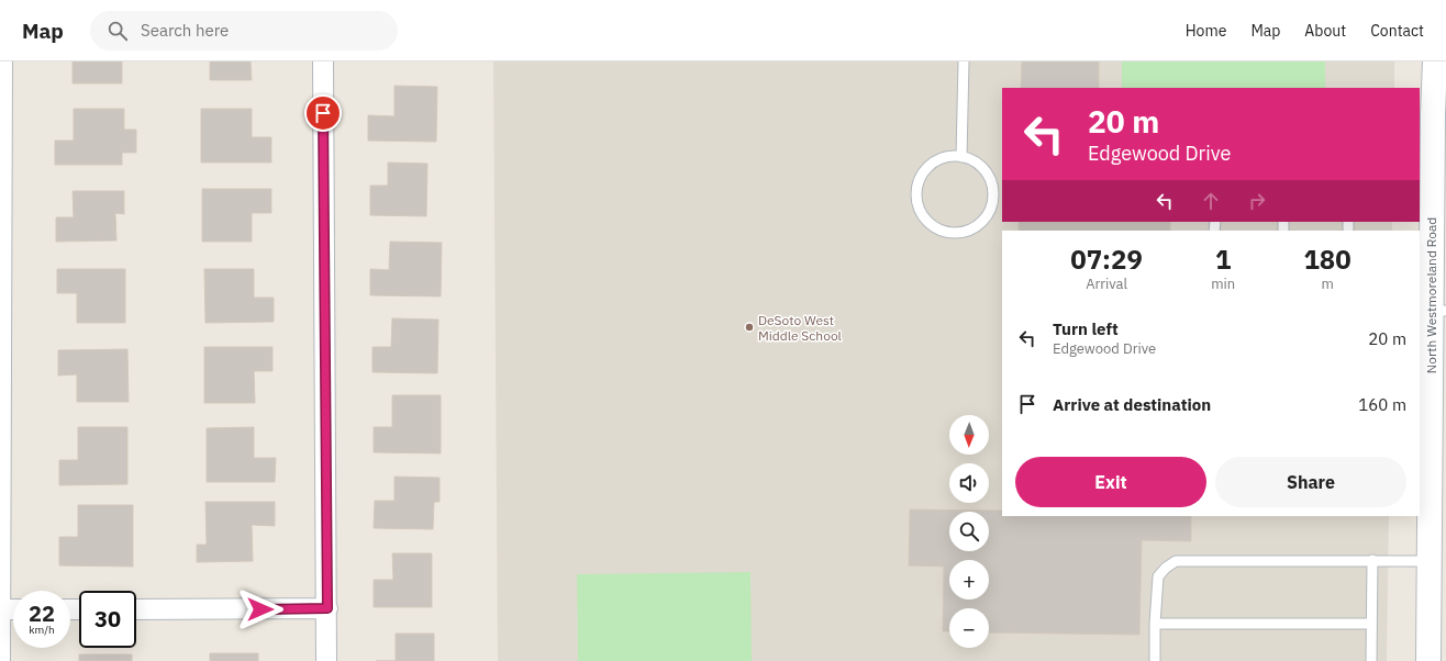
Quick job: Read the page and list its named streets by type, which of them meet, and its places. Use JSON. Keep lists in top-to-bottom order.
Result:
{
  "streets": {
    "main road": ["North Westmoreland Road"]
  },
  "places": ["DeSoto West Middle School"],
  "north": "bottom",
  "page": {
    "header": "Map",
    "search": "Search here",
    "nav": [
      "Home",
      "Map",
      "About",
      "Contact"
    ],
    "turn": ["20 m", "Edgewood Drive"],
    "eta": [
      "07:29",
      "Arrival",
      "1",
      "min",
      "180",
      "m"
    ],
    "list": [
      {
        "name": "Turn left",
        "note": "Edgewood Drive",
        "value": "20 m"
      },
      {
        "name": "Arrive at destination",
        "value": "160 m"
      }
    ],
    "map_buttons": ["+", "−"],
    "buttons": ["Exit", "Share"],
    "speed": "22 km/h",
    "limit": "30"
  }
}
